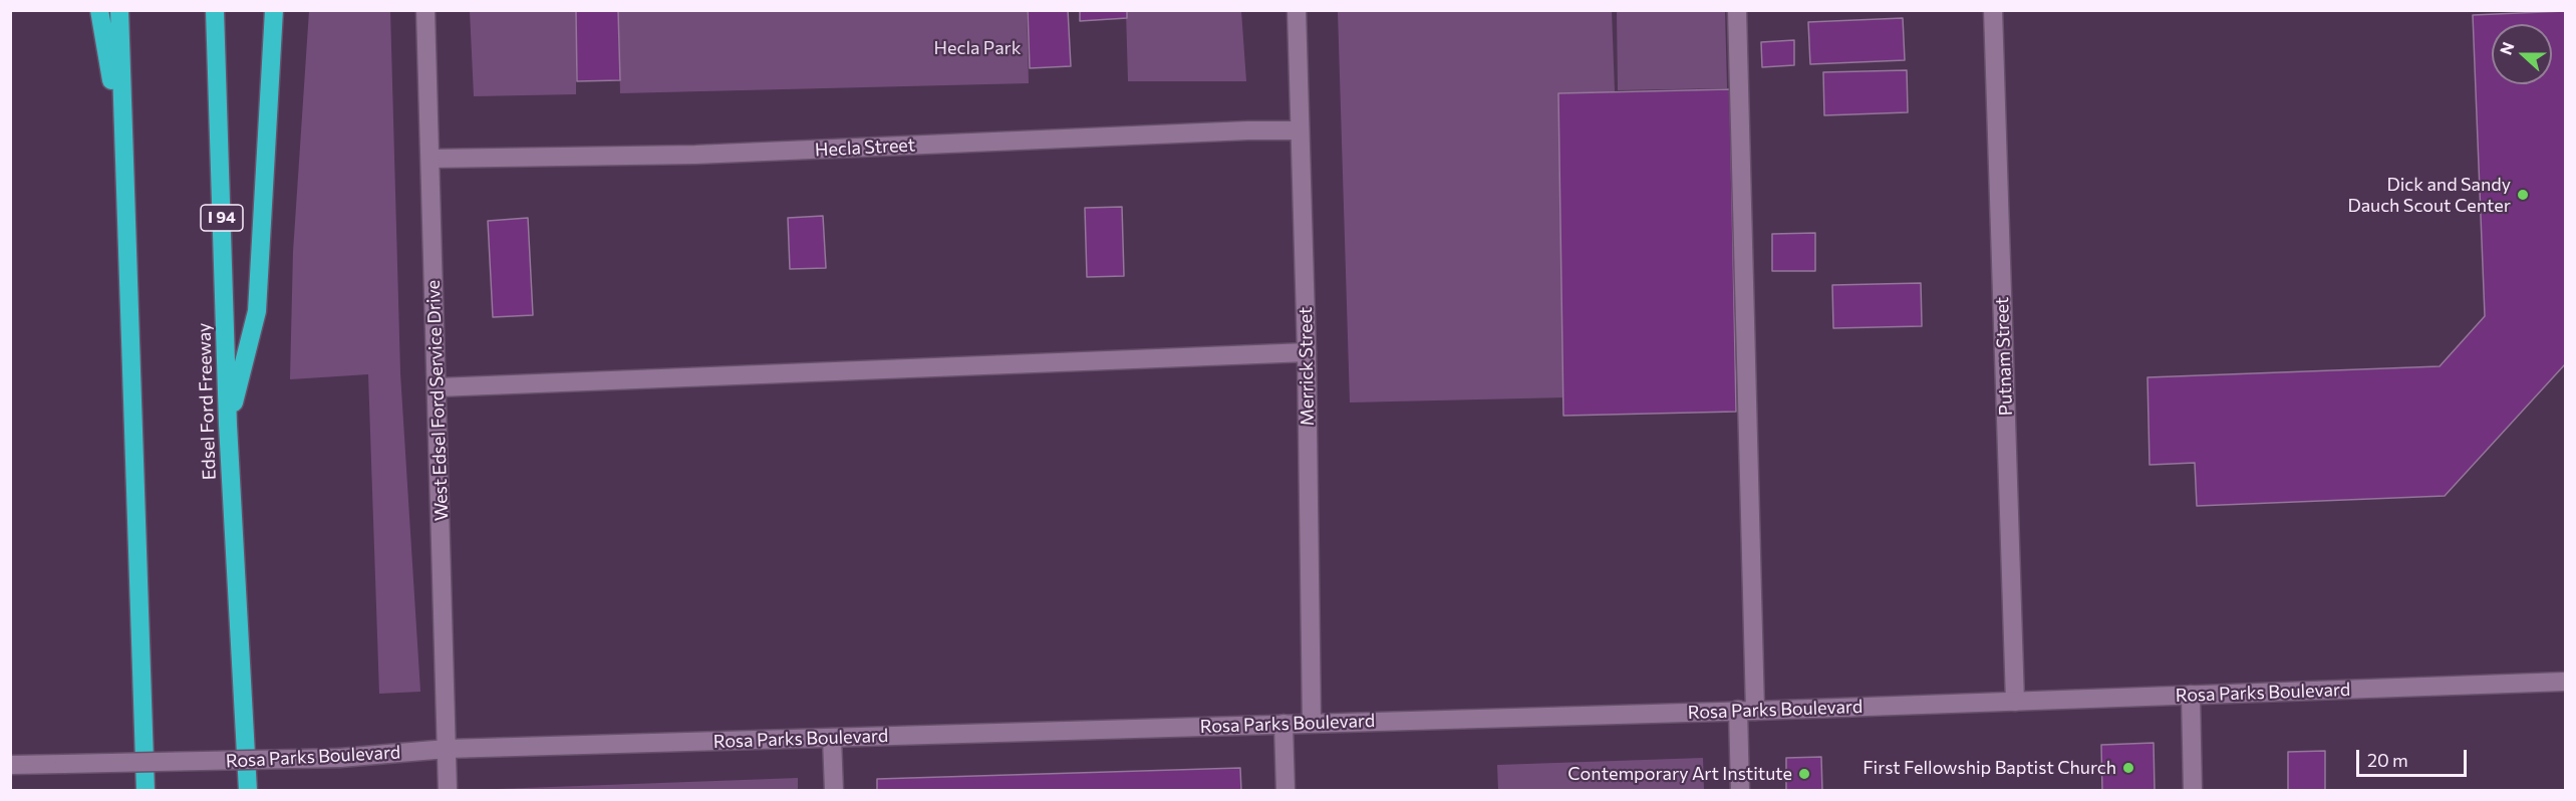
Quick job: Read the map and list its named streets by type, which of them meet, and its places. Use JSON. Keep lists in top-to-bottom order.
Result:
{
  "streets": {
    "highway": ["I 94", "Edsel Ford Freeway"],
    "street": [
      "Hecla Street",
      "Putnam Street",
      "Merrick Street",
      "West Edsel Ford Service Drive",
      "Rosa Parks Boulevard"
    ]
  },
  "crossings": [
    ["Hecla Street", "Merrick Street"],
    ["Hecla Street", "West Edsel Ford Service Drive"],
    ["Putnam Street", "Rosa Parks Boulevard"],
    ["Merrick Street", "Rosa Parks Boulevard"],
    ["West Edsel Ford Service Drive", "Rosa Parks Boulevard"]
  ],
  "parks": ["Hecla Park"],
  "places": ["Dick and Sandy Dauch Scout Center", "First Fellowship Baptist Church", "Contemporary Art Institute"],
  "scale_bar": "20 m",
  "north": "left"
}
